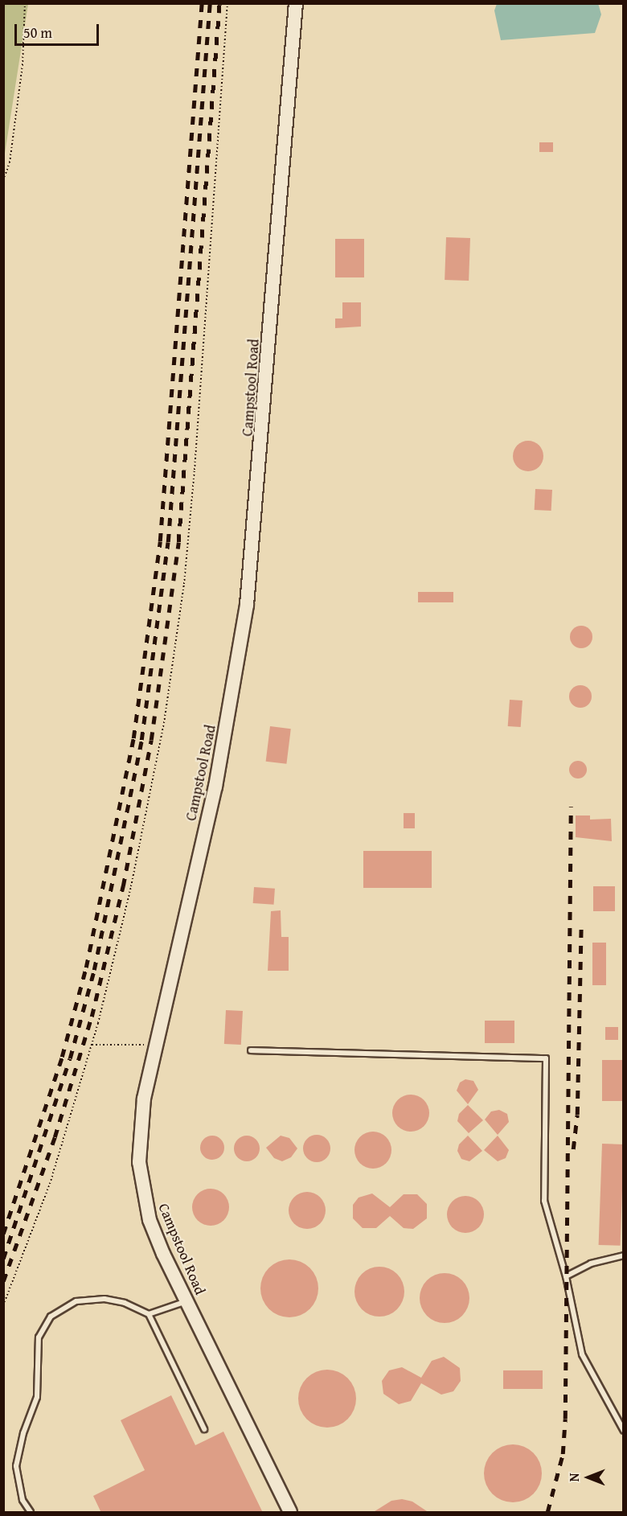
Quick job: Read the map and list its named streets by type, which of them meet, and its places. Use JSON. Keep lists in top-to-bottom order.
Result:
{
  "streets": {
    "main road": ["Campstool Road"]
  },
  "scale_bar": "50 m",
  "north": "left"
}
